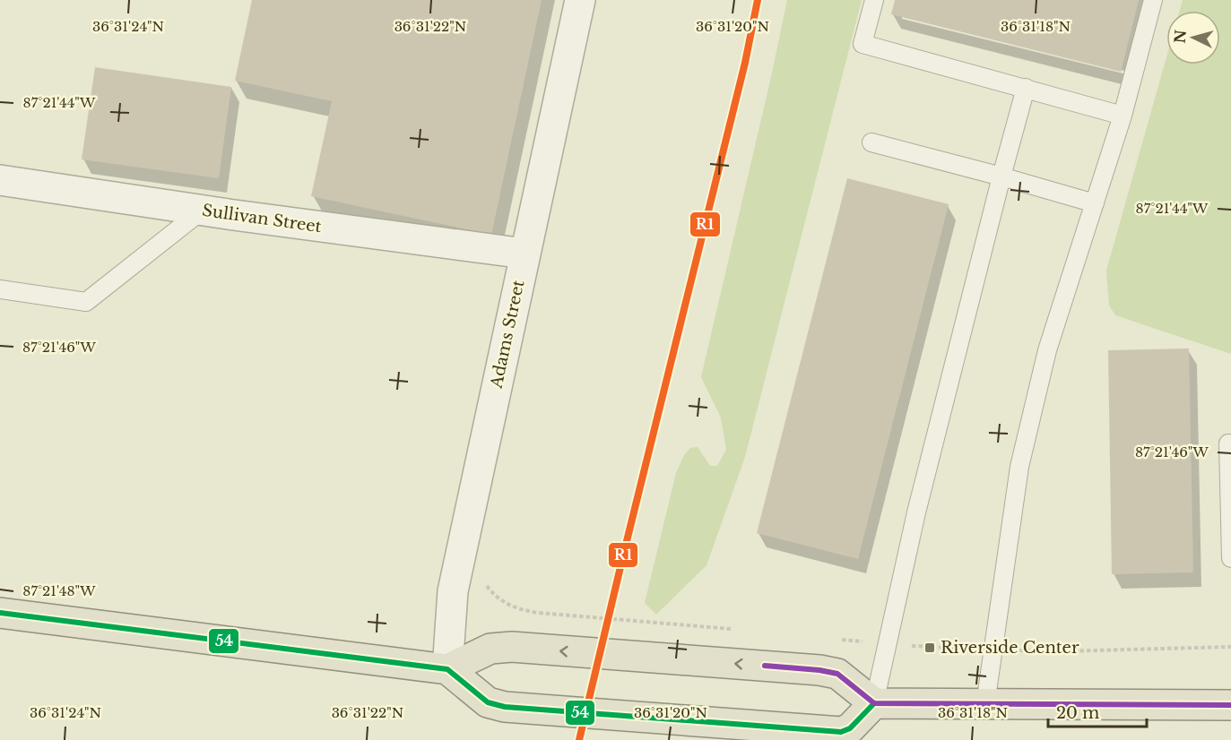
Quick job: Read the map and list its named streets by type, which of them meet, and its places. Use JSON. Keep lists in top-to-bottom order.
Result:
{
  "streets": {
    "street": ["Sullivan Street", "Adams Street"]
  },
  "crossings": [
    ["Sullivan Street", "Adams Street"]
  ],
  "places": {
    "transit": ["Riverside Center"]
  },
  "lines": ["transit line R1", "transit line 54"],
  "scale_bar": "20 m",
  "north": "left",
  "coordinates": [
    "36°31'24\"N",
    "36°31'22\"N",
    "36°31'20\"N",
    "36°31'18\"N",
    "87°21'44\"W",
    "87°21'46\"W",
    "87°21'48\"W"
  ]
}
